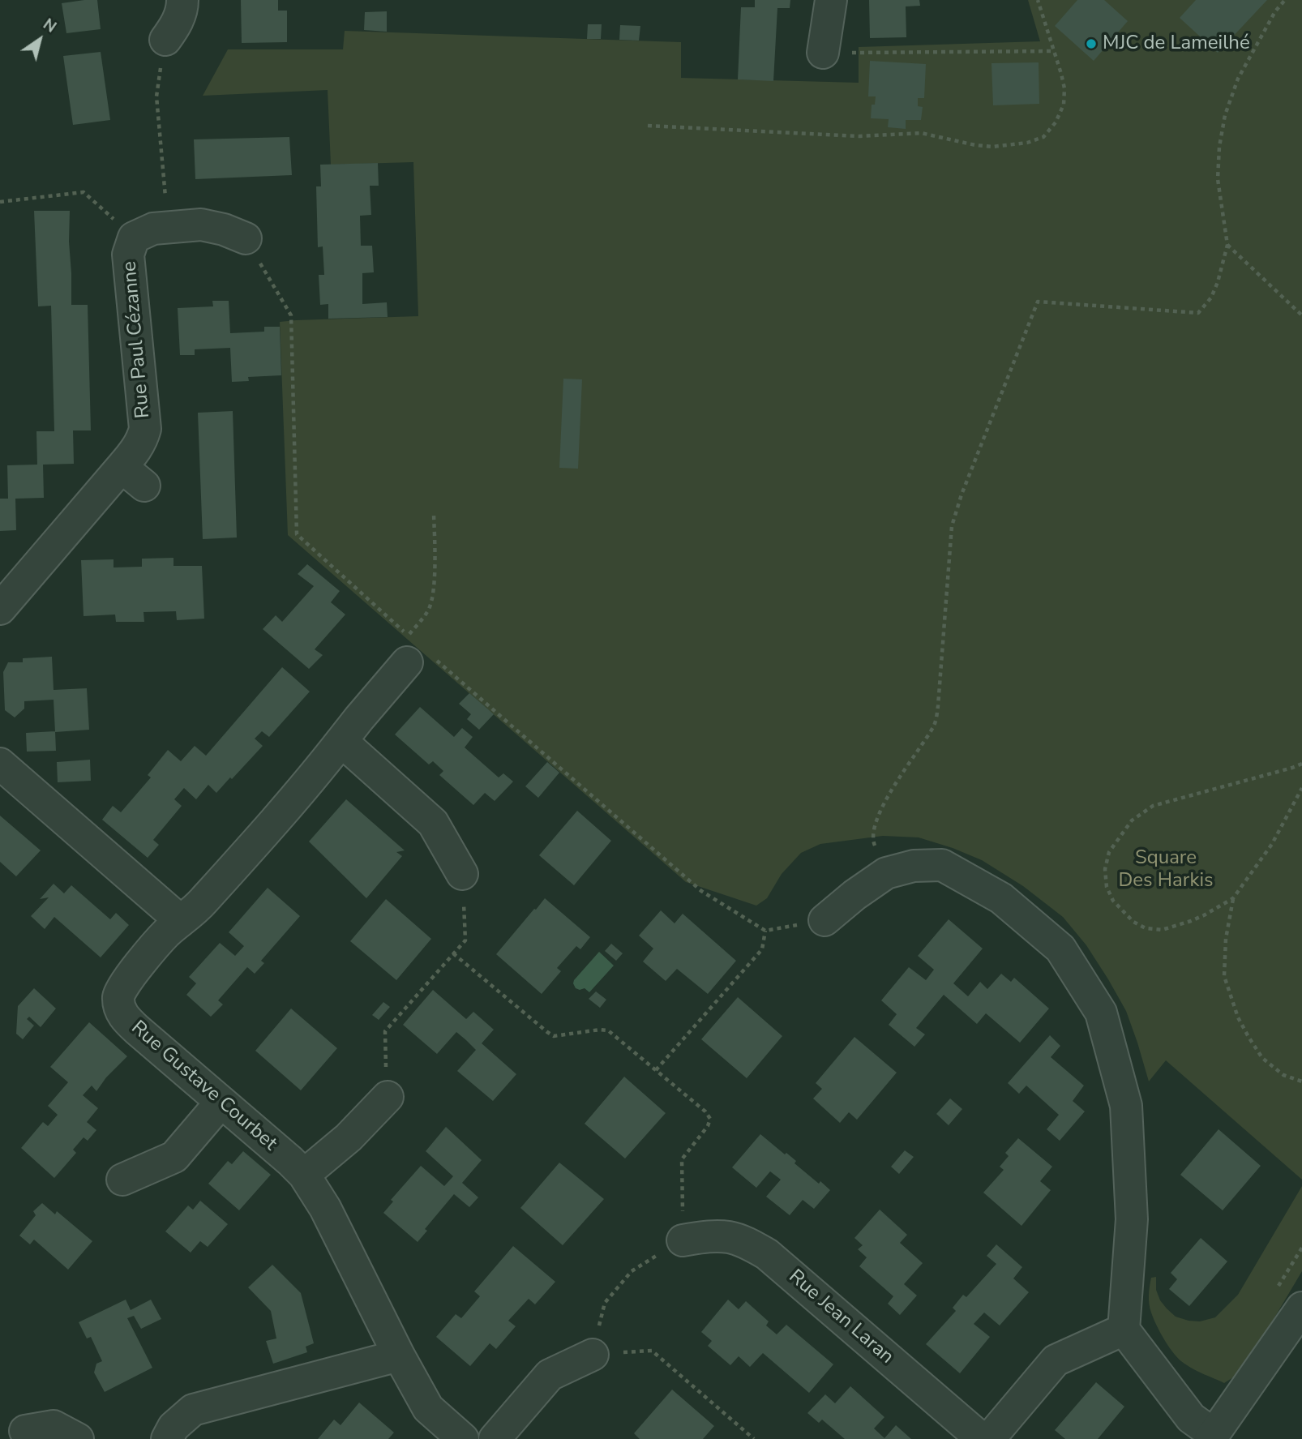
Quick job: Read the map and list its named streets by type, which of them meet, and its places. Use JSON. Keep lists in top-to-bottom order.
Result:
{
  "streets": {
    "street": ["Rue Paul Cézanne", "Rue Gustave Courbet", "Rue Jean Laran"]
  },
  "parks": ["Square Des Harkis"],
  "places": ["MJC de Lameilhé"],
  "north": "top right"
}
